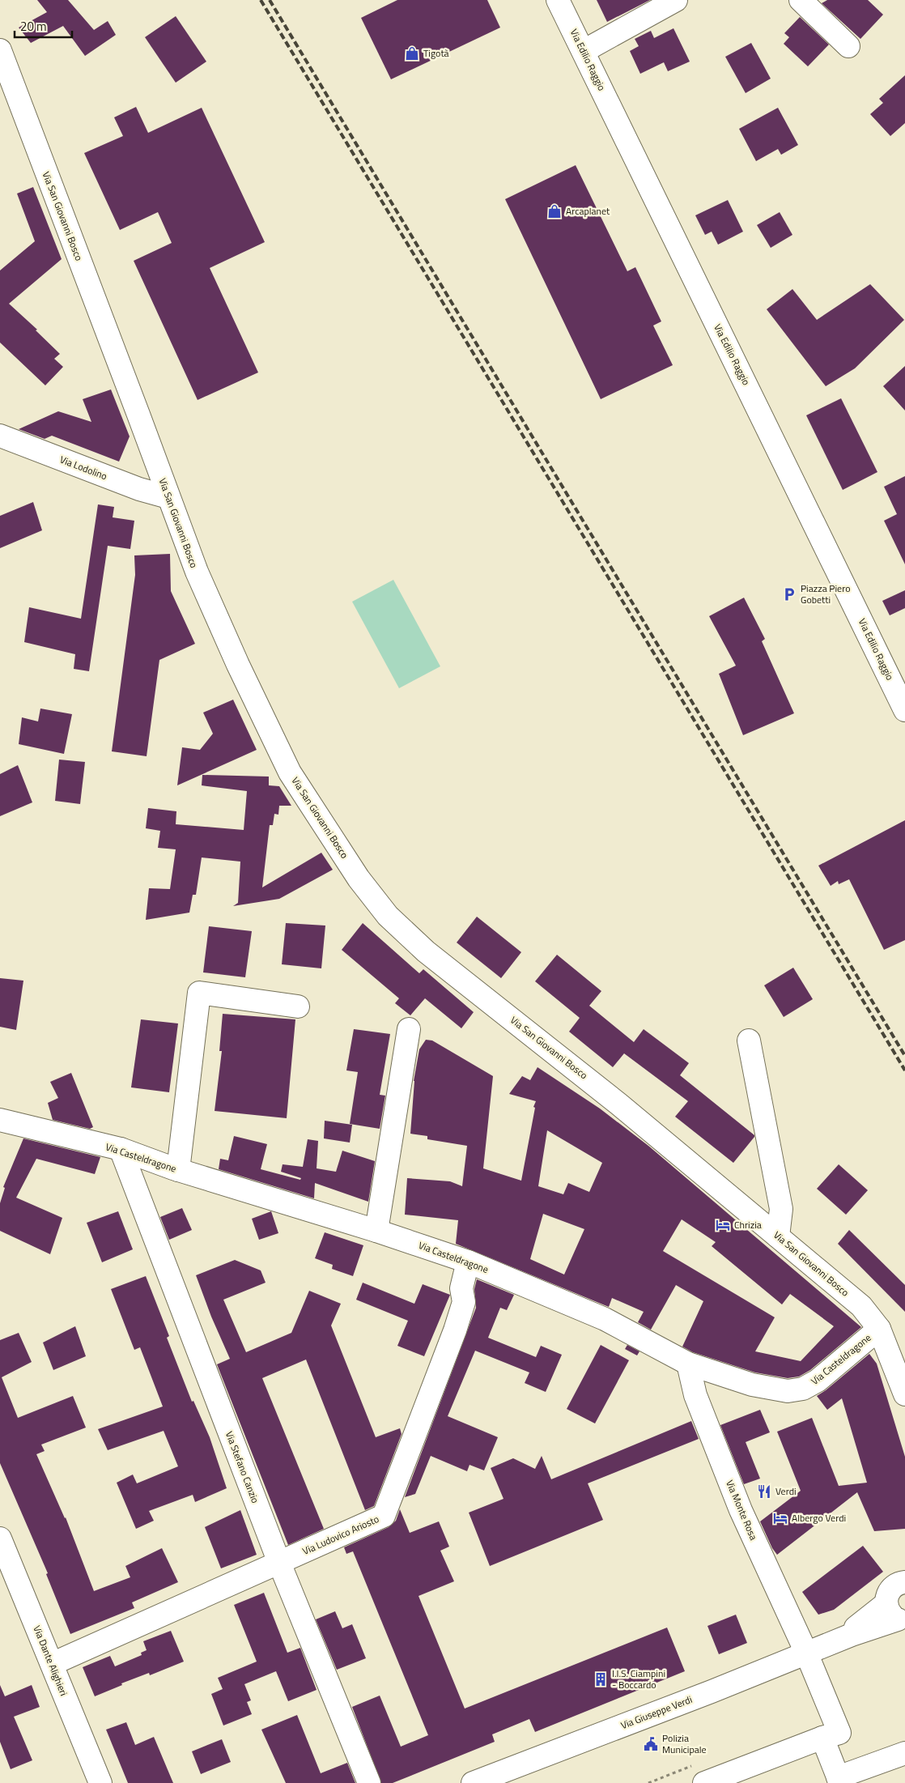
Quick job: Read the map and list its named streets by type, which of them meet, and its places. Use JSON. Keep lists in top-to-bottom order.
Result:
{
  "streets": {
    "street": [
      "Via Edilio Raggio",
      "Via San Giovanni Bosco",
      "Via Lodolino",
      "Via Casteldragone",
      "Via Stefano Canzio",
      "Via Monte Rosa",
      "Via Ludovico Ariosto",
      "Via Dante Alighieri",
      "Via Giuseppe Verdi"
    ]
  },
  "crossings": [
    ["Via San Giovanni Bosco", "Via Lodolino"],
    ["Via San Giovanni Bosco", "Via Casteldragone"],
    ["Via Casteldragone", "Via Stefano Canzio"],
    ["Via Casteldragone", "Via Monte Rosa"],
    ["Via Casteldragone", "Via Ludovico Ariosto"],
    ["Via Stefano Canzio", "Via Ludovico Ariosto"],
    ["Via Monte Rosa", "Via Giuseppe Verdi"],
    ["Via Ludovico Ariosto", "Via Dante Alighieri"]
  ],
  "places": {
    "shop": ["Tigotà", "Arcaplanet"],
    "parking": ["Piazza Piero Gobetti"],
    "hotel": ["Chrizia", "Albergo Verdi"],
    "restaurant": ["Verdi"],
    "building": ["I.I.S. Ciampini - Boccardo"],
    "public building": ["Polizia Municipale"]
  },
  "scale_bar": "20 m"
}
